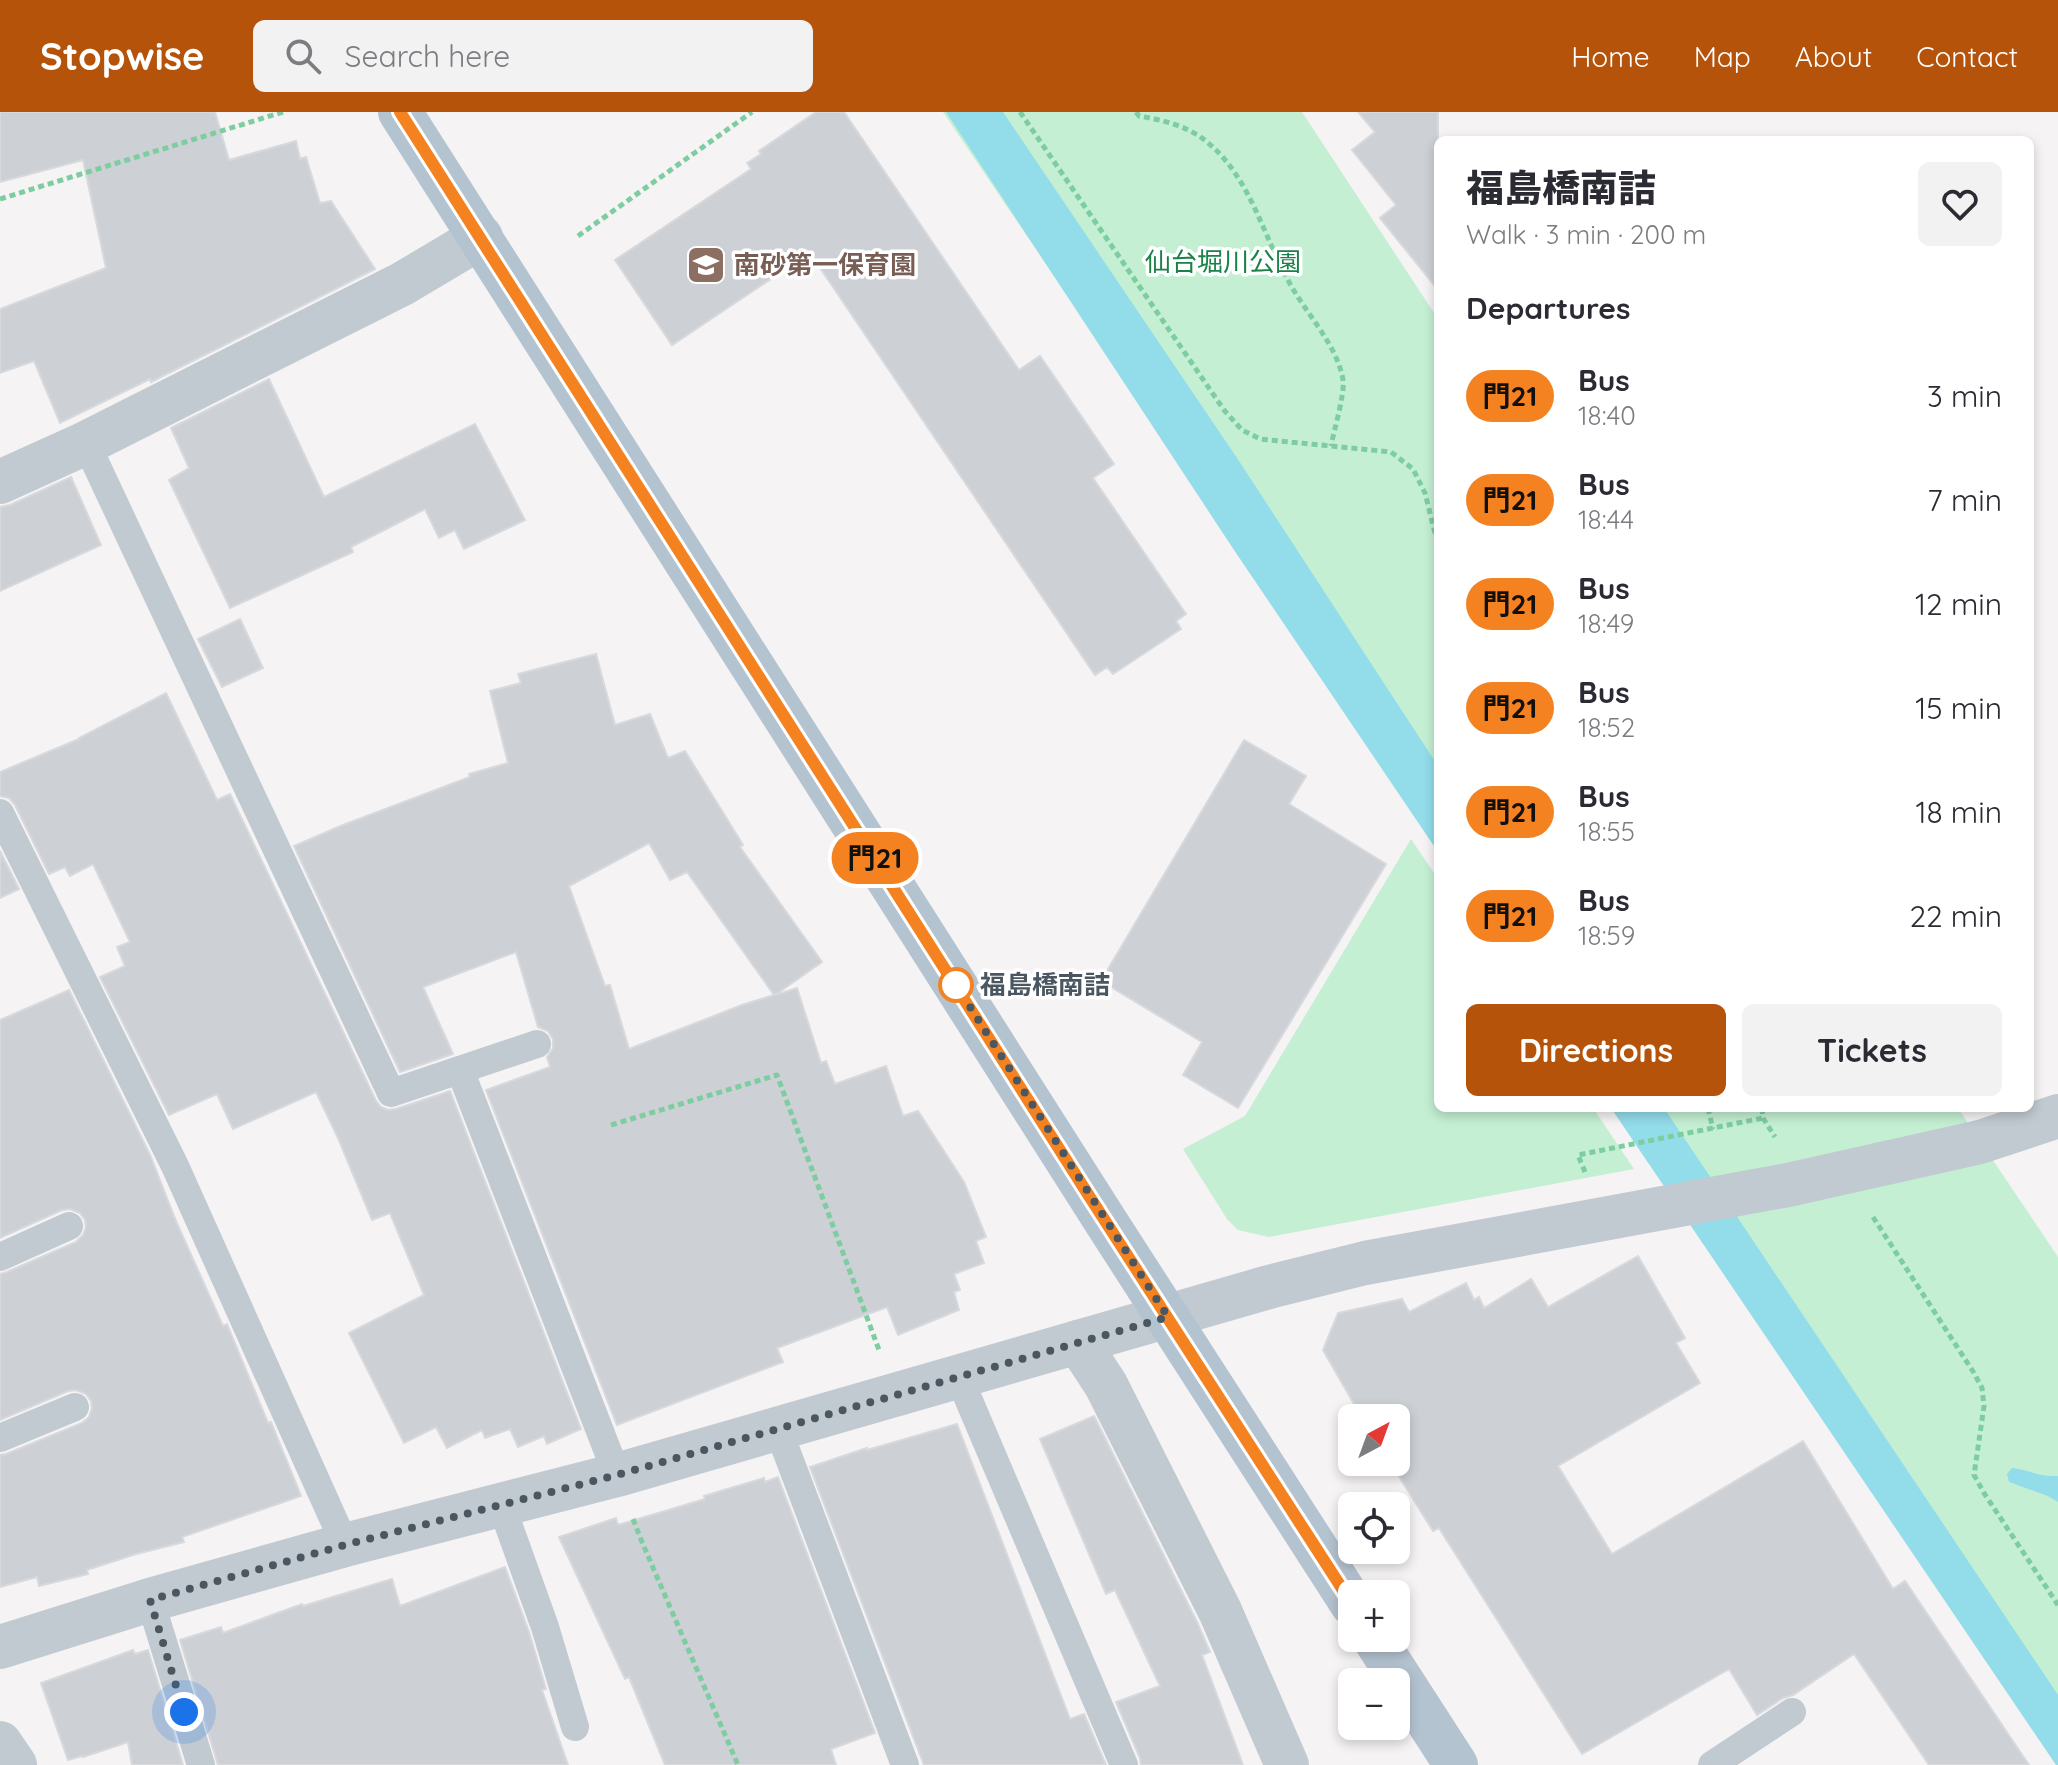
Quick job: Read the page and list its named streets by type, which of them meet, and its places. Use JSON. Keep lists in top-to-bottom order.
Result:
{
  "parks": ["仙台堀川公園"],
  "places": {
    "school or university": ["南砂第一保育園"],
    "other": ["福島橋南詰"]
  },
  "lines": ["bus line 門21"],
  "north": "top right",
  "page": {
    "header": "Stopwise",
    "search": "Search here",
    "nav": [
      "Home",
      "Map",
      "About",
      "Contact"
    ],
    "on_map": "門21",
    "heading": [
      ["福島橋南詰", "Walk · 3 min · 200 m"],
      "Departures"
    ],
    "list": [
      {
        "mark": "門21",
        "name": "Bus",
        "note": "18:40",
        "value": "3 min"
      },
      {
        "mark": "門21",
        "name": "Bus",
        "note": "18:44",
        "value": "7 min"
      },
      {
        "mark": "門21",
        "name": "Bus",
        "note": "18:49",
        "value": "12 min"
      },
      {
        "mark": "門21",
        "name": "Bus",
        "note": "18:52",
        "value": "15 min"
      },
      {
        "mark": "門21",
        "name": "Bus",
        "note": "18:55",
        "value": "18 min"
      },
      {
        "mark": "門21",
        "name": "Bus",
        "note": "18:59",
        "value": "22 min"
      }
    ],
    "buttons": ["Directions", "Tickets"],
    "map_buttons": ["+", "−"]
  }
}
